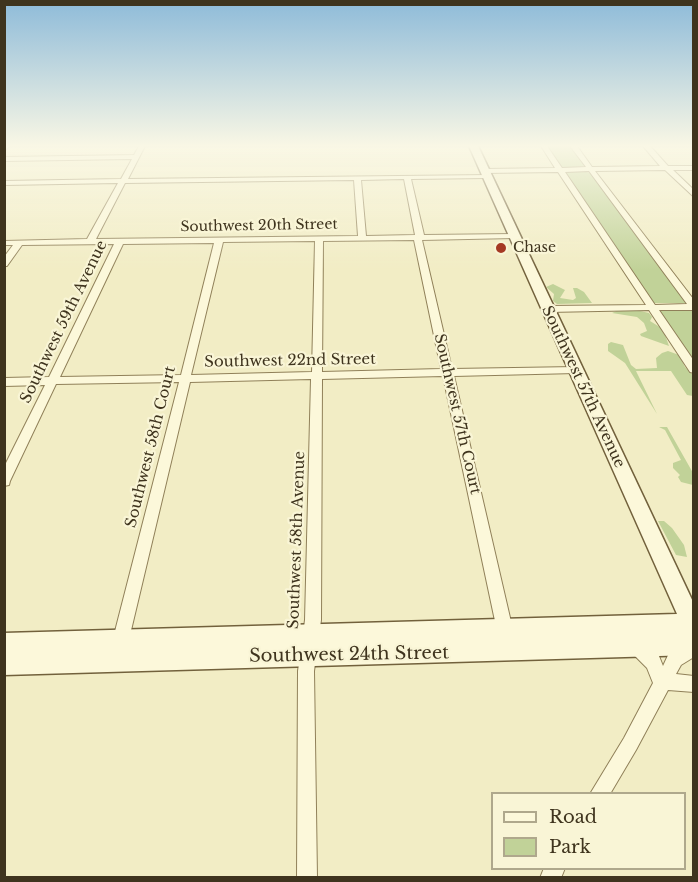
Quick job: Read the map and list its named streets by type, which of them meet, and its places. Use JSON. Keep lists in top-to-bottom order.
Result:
{
  "streets": {
    "main road": ["Southwest 57th Avenue", "Southwest 24th Street"],
    "street": [
      "Southwest 20th Street",
      "Southwest 59th Avenue",
      "Southwest 22nd Street",
      "Southwest 57th Court",
      "Southwest 58th Court",
      "Southwest 58th Avenue"
    ]
  },
  "crossings": [
    ["Southwest 20th Street", "Southwest 59th Avenue"],
    ["Southwest 20th Street", "Southwest 57th Avenue"],
    ["Southwest 20th Street", "Southwest 57th Court"],
    ["Southwest 20th Street", "Southwest 58th Court"],
    ["Southwest 20th Street", "Southwest 58th Avenue"],
    ["Southwest 59th Avenue", "Southwest 22nd Street"],
    ["Southwest 22nd Street", "Southwest 57th Avenue"],
    ["Southwest 22nd Street", "Southwest 57th Court"],
    ["Southwest 22nd Street", "Southwest 58th Court"],
    ["Southwest 22nd Street", "Southwest 58th Avenue"],
    ["Southwest 57th Avenue", "Southwest 24th Street"],
    ["Southwest 57th Court", "Southwest 24th Street"],
    ["Southwest 58th Court", "Southwest 24th Street"],
    ["Southwest 58th Avenue", "Southwest 24th Street"]
  ],
  "places": ["Chase"],
  "legend": ["Road", "Park"]
}
